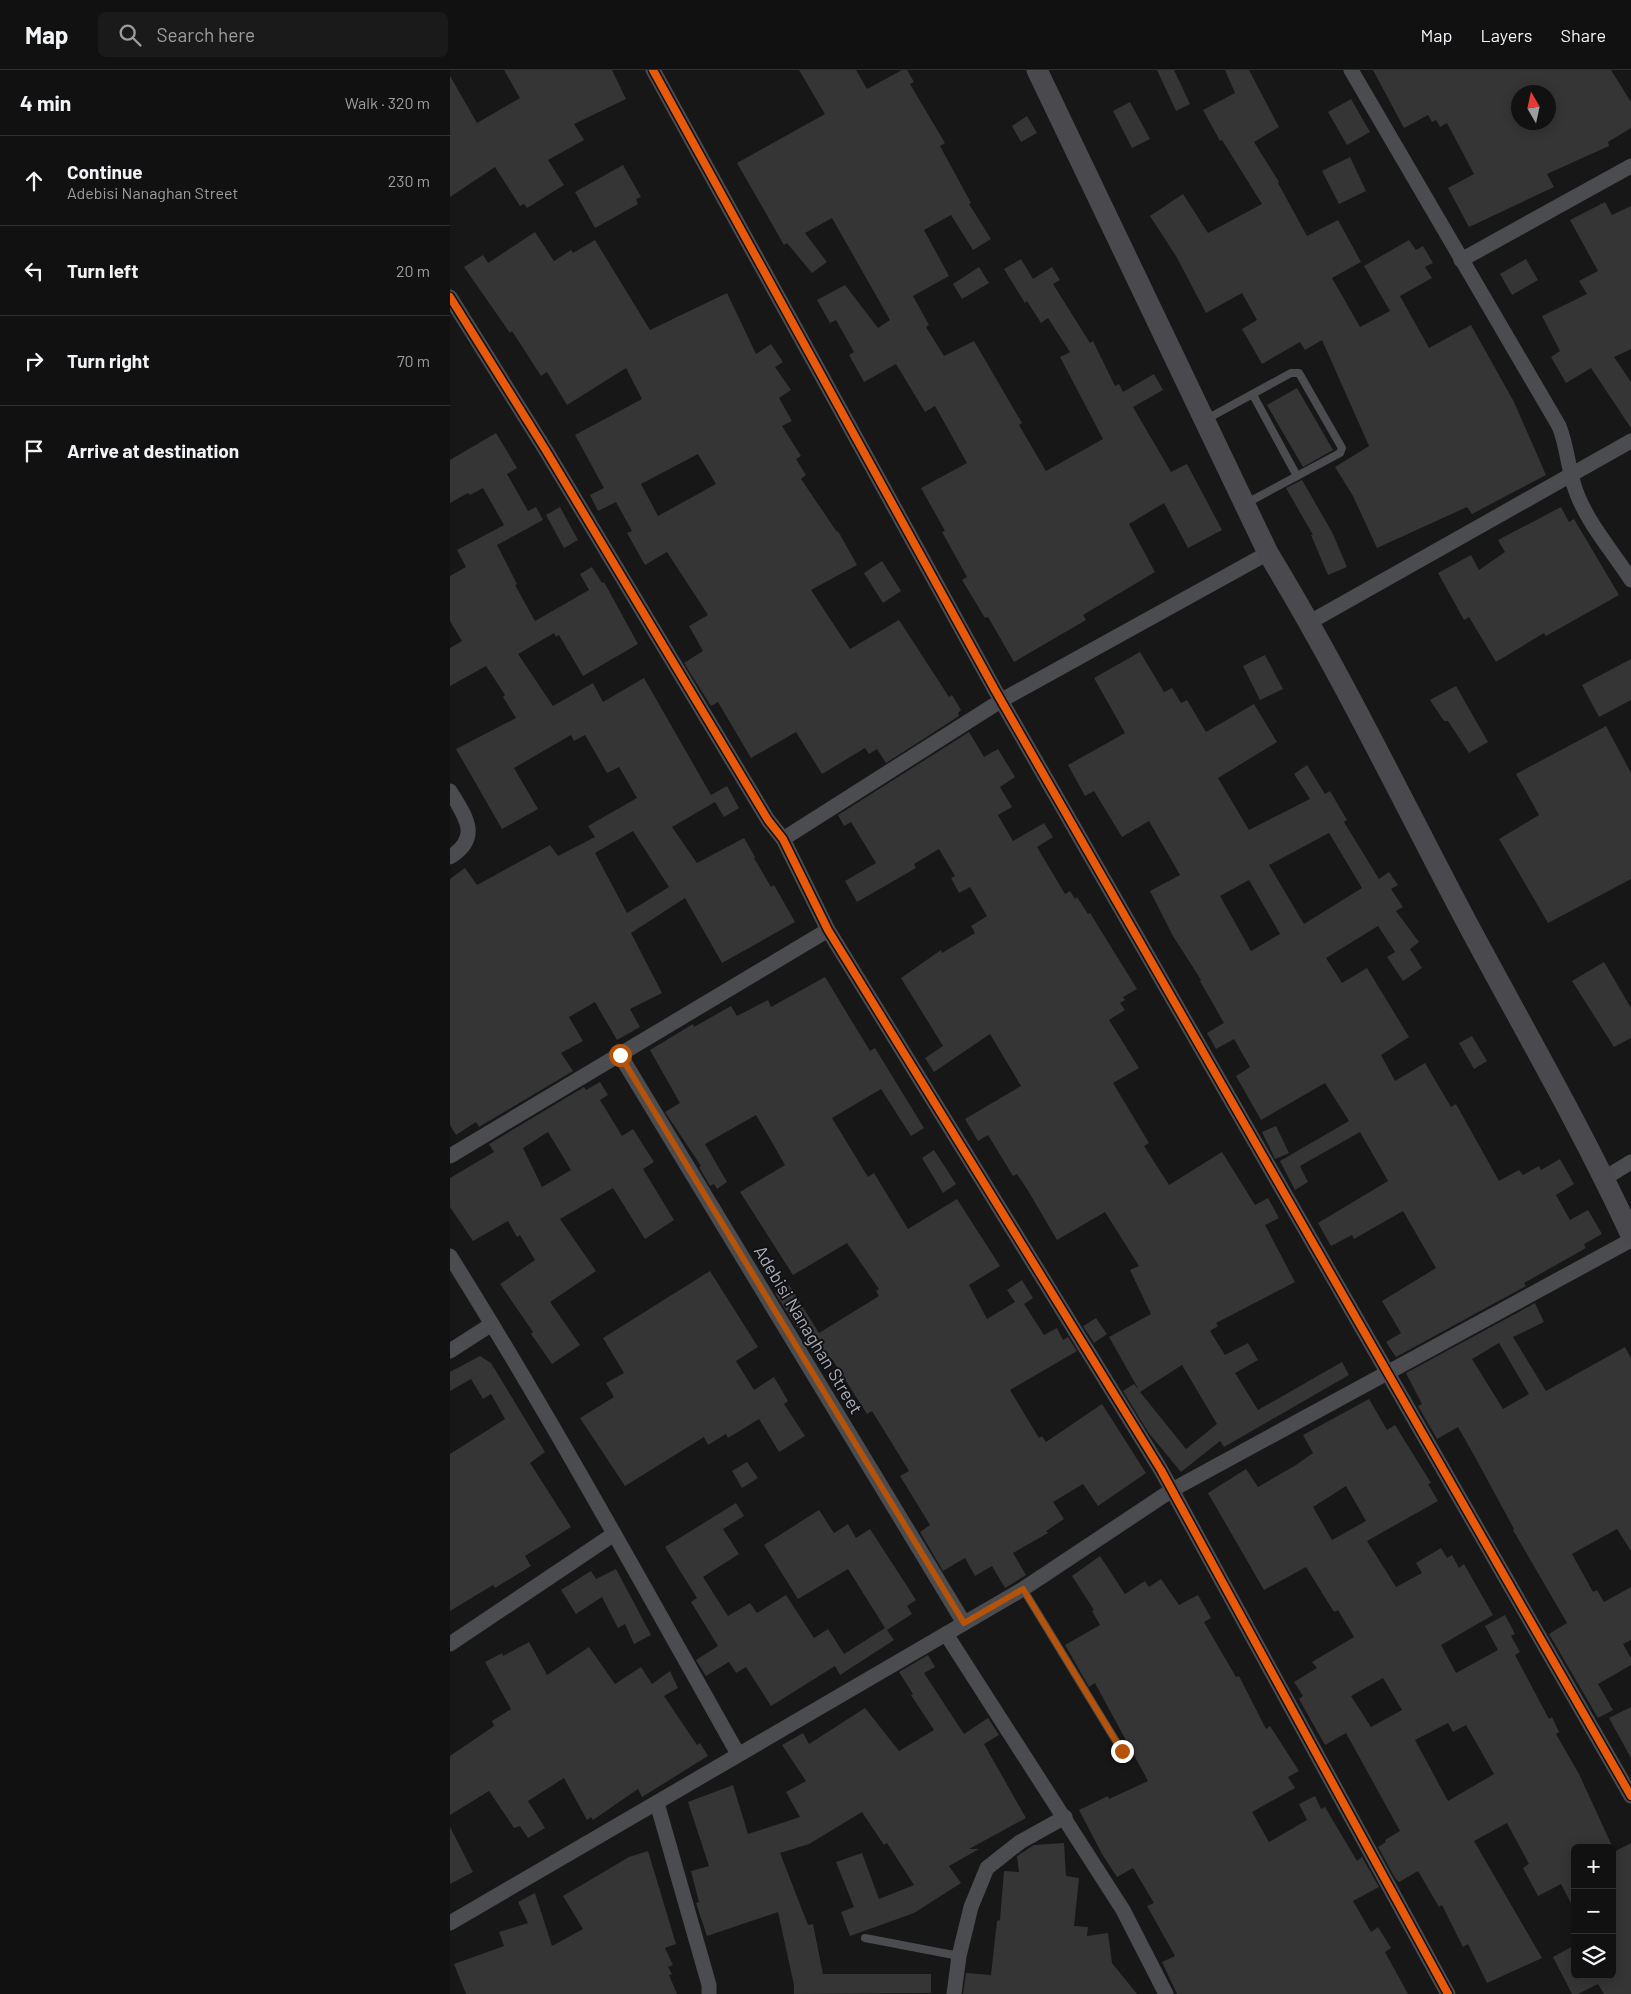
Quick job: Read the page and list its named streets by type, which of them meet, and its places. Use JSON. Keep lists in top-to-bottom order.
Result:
{
  "streets": {
    "street": ["Adebisi Nanaghan Street"]
  },
  "north": "top",
  "page": {
    "header": "Map",
    "search": "Search here",
    "nav": ["Map", "Layers", "Share"],
    "heading": ["4 min", "Walk · 320 m"],
    "list": [
      ["Continue", "Adebisi Nanaghan Street", "230 m"],
      ["Turn left", "20 m"],
      ["Turn right", "70 m"],
      "Arrive at destination"
    ],
    "map_buttons": ["+", "−"]
  }
}
